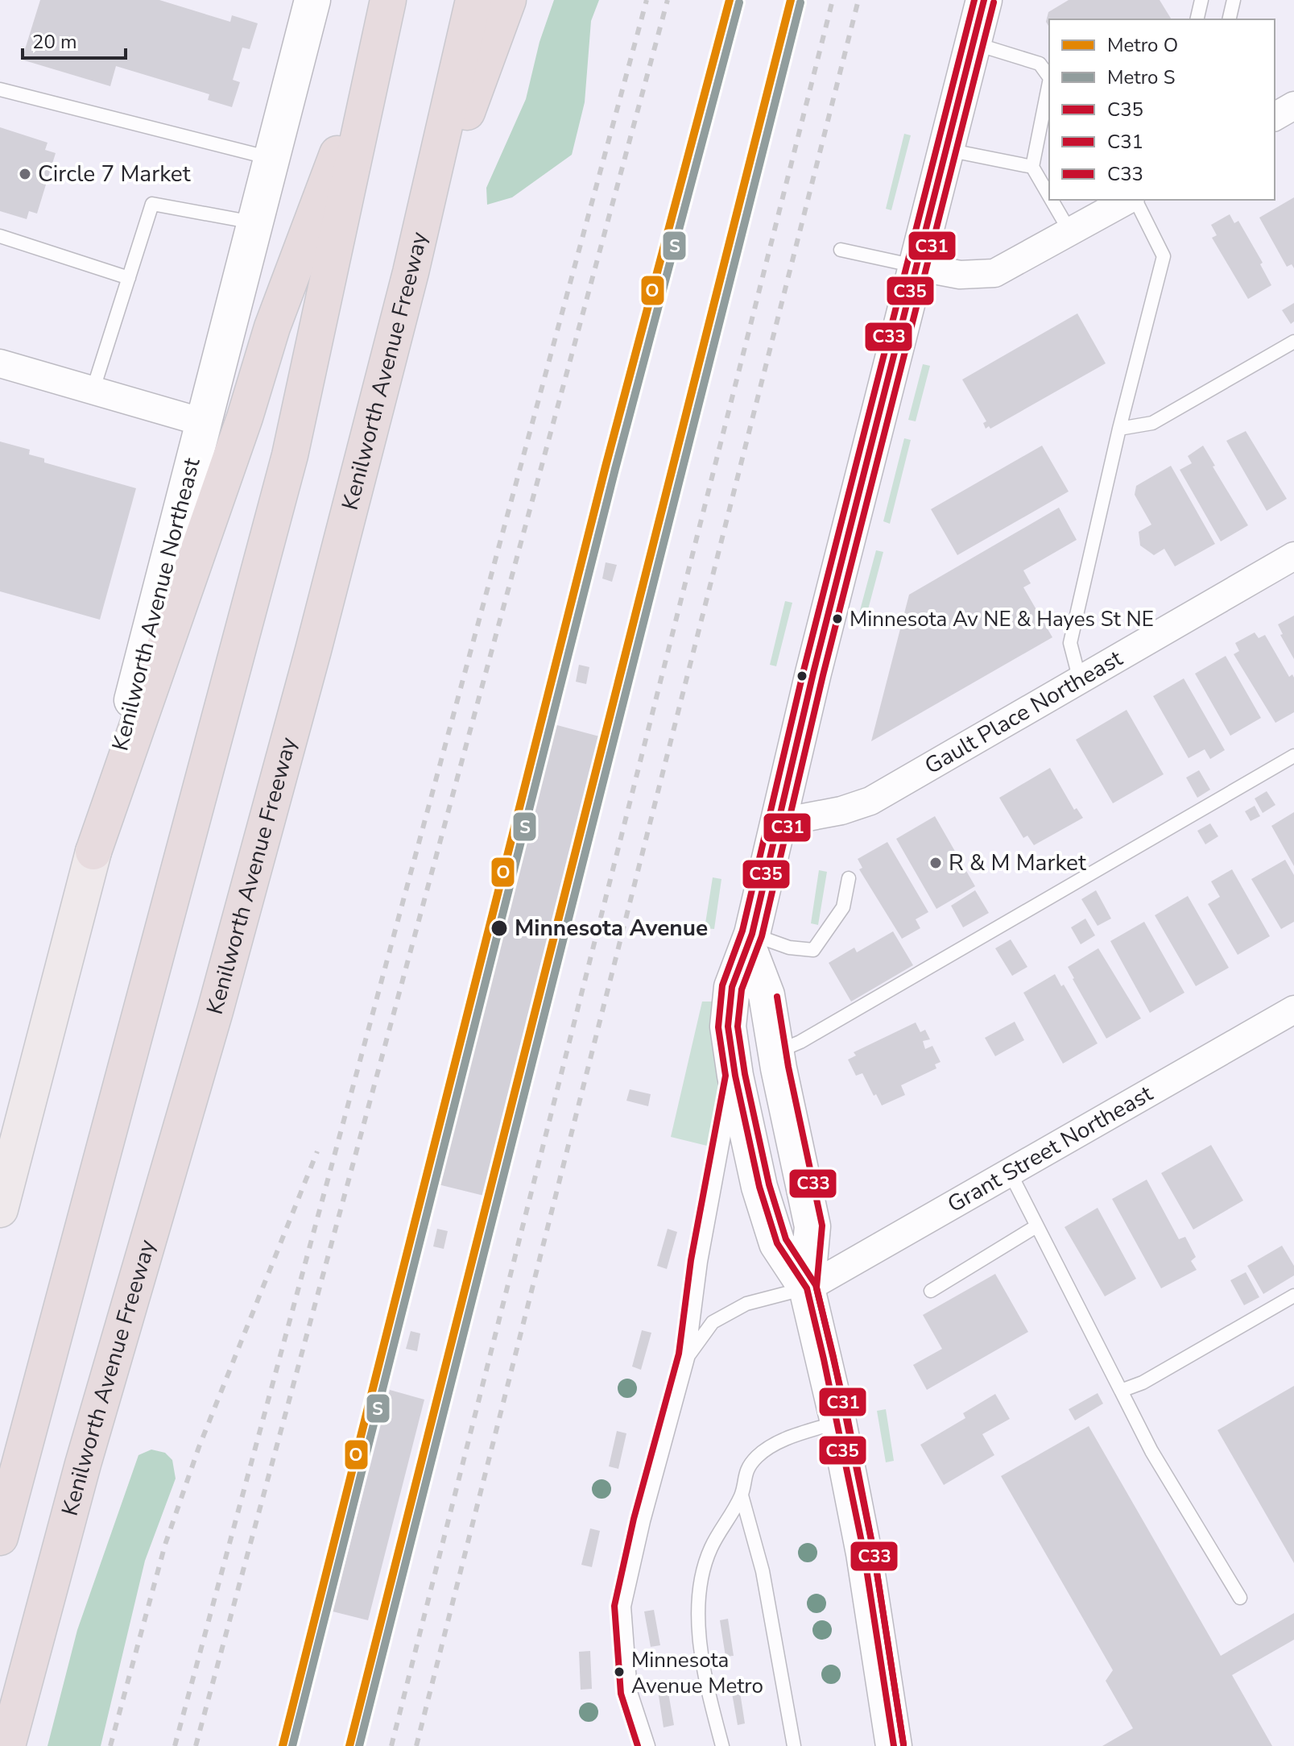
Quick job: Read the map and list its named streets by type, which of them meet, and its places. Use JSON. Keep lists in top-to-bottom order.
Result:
{
  "streets": {
    "highway": ["Kenilworth Avenue Freeway"],
    "main road": ["Kenilworth Avenue Northeast"],
    "street": ["Gault Place Northeast", "Grant Street Northeast"]
  },
  "places": [
    "Circle 7 Market",
    "Minnesota Av NE & Hayes St NE",
    "R & M Market",
    "Minnesota Avenue",
    "Minnesota Avenue Metro"
  ],
  "lines": [
    "metro line O",
    "transit line C35",
    "transit line C33",
    "metro line S",
    "transit line C31"
  ],
  "legend": [
    "Metro O",
    "Metro S",
    "C35",
    "C31",
    "C33"
  ],
  "scale_bar": "20 m"
}
